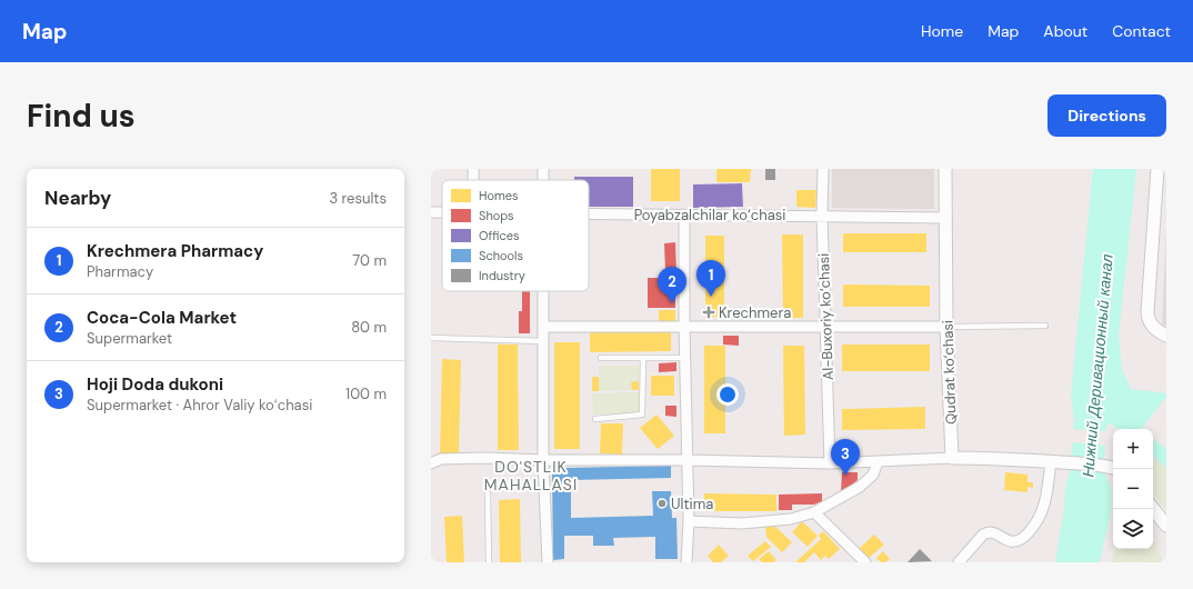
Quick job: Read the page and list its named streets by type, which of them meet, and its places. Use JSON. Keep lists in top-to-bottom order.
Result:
{
  "streets": {
    "street": ["Poyabzalchilar ko‘chasi", "Al-Buxoriy ko‘chasi", "Qudrat ko‘chasi"]
  },
  "crossings": [
    ["Poyabzalchilar ko‘chasi", "Al-Buxoriy ko‘chasi"],
    ["Poyabzalchilar ko‘chasi", "Qudrat ko‘chasi"]
  ],
  "districts": ["DO'STLIK MAHALLASI"],
  "water": ["Нижний Деривационный канал"],
  "places": {
    "health": ["Krechmera"],
    "other": ["Ultima"]
  },
  "legend": [
    "Homes",
    "Shops",
    "Offices",
    "Schools",
    "Industry"
  ],
  "page": {
    "header": "Map",
    "nav": [
      "Home",
      "Map",
      "About",
      "Contact"
    ],
    "buttons": "Directions",
    "title": "Find us",
    "heading": ["Nearby", "3 results"],
    "list": [
      {
        "mark": "1",
        "name": "Krechmera Pharmacy",
        "note": "Pharmacy",
        "value": "70 m"
      },
      {
        "mark": "2",
        "name": "Coca-Cola Market",
        "note": "Supermarket",
        "value": "80 m"
      },
      {
        "mark": "3",
        "name": "Hoji Doda dukoni",
        "note": "Supermarket · Ahror Valiy koʻchasi",
        "value": "100 m"
      }
    ],
    "pins": ["1", "2", "3"],
    "map_buttons": ["+", "−"]
  }
}
